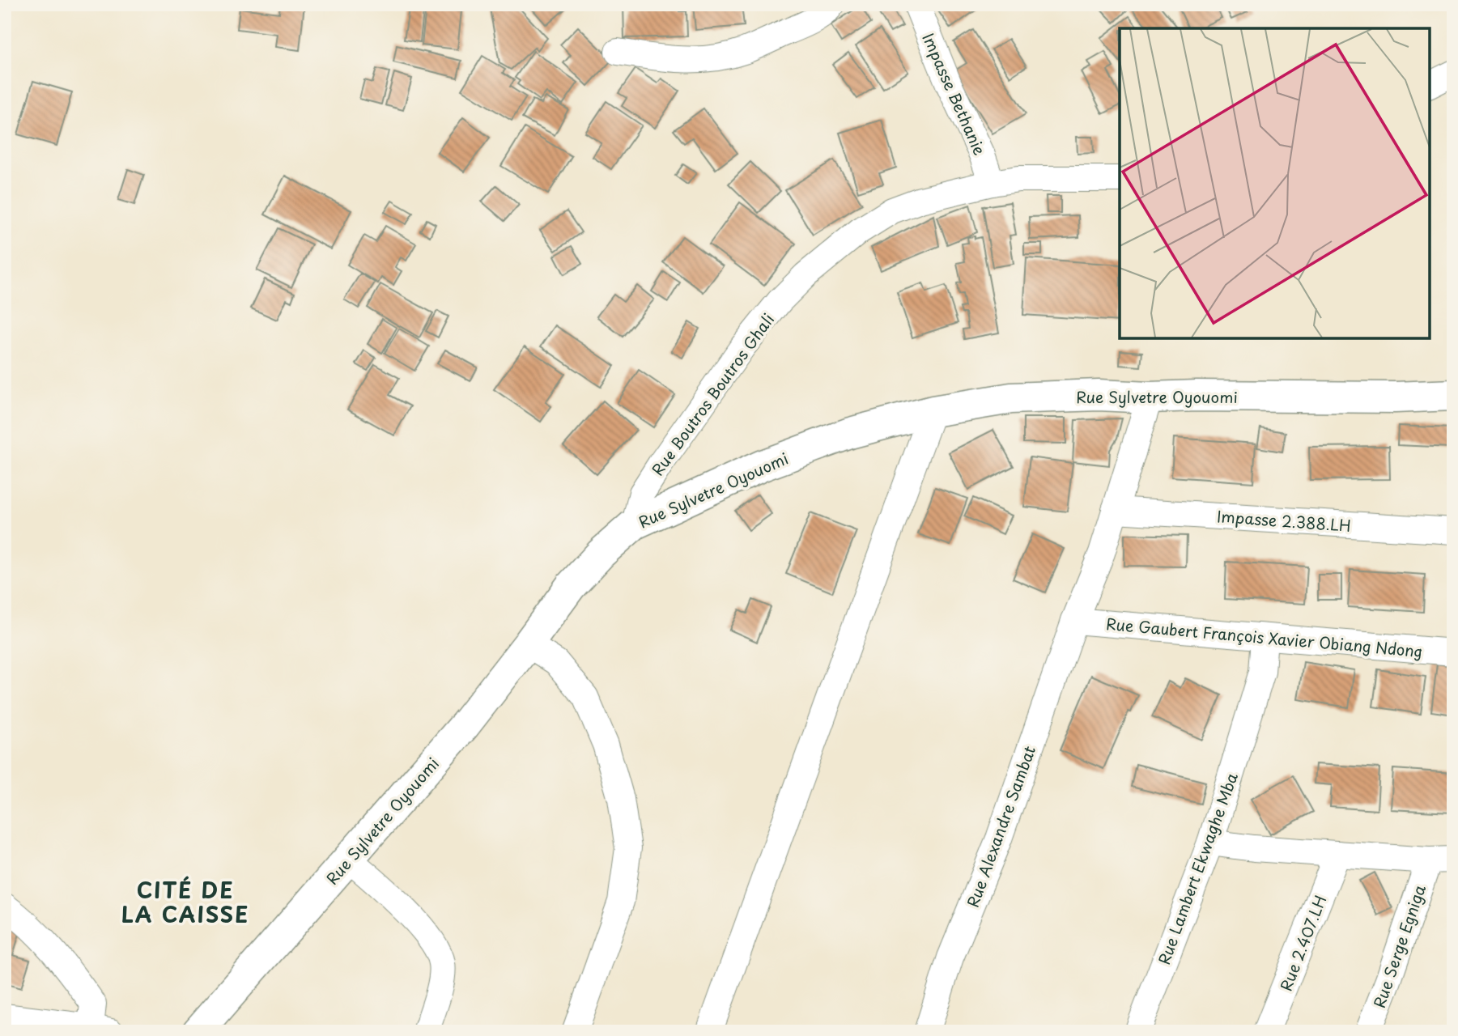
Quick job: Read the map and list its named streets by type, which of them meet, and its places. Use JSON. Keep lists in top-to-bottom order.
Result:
{
  "streets": {
    "street": [
      "Impasse Bethanie",
      "Rue Boutros Boutros Ghali",
      "Rue Sylvetre Oyouomi",
      "Impasse 2.388.LH",
      "Rue Gaubert François Xavier Obiang Ndong",
      "Rue Alexandre Sambat",
      "Rue Lambert Ekwaghe Mba",
      "Rue 2.407.LH",
      "Rue Serge Egniga"
    ]
  },
  "crossings": [
    ["Impasse Bethanie", "Rue Boutros Boutros Ghali"],
    ["Rue Boutros Boutros Ghali", "Rue Sylvetre Oyouomi"],
    ["Rue Gaubert François Xavier Obiang Ndong", "Rue Alexandre Sambat"],
    ["Rue Gaubert François Xavier Obiang Ndong", "Rue Lambert Ekwaghe Mba"]
  ],
  "districts": ["CITÉ DE LA CAISSE"]
}
